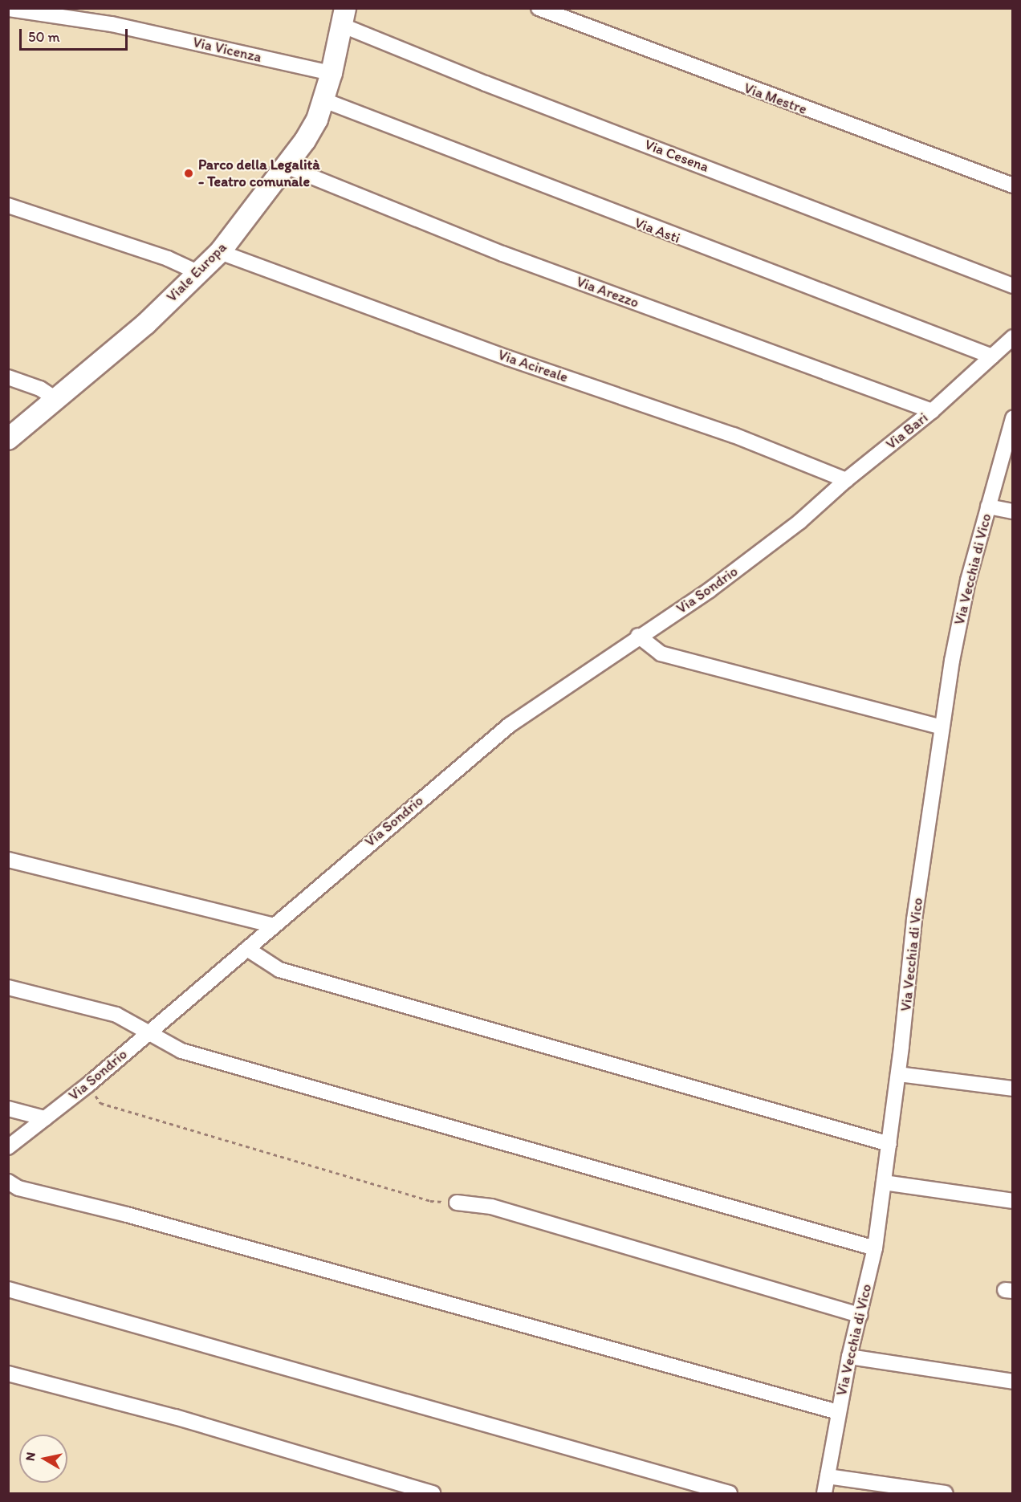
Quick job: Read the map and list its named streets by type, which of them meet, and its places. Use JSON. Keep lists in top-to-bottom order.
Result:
{
  "streets": {
    "street": [
      "Via Vicenza",
      "Via Mestre",
      "Via Cesena",
      "Via Asti",
      "Viale Europa",
      "Via Arezzo",
      "Via Acireale",
      "Via Bari",
      "Via Vecchia di Vico",
      "Via Sondrio"
    ]
  },
  "crossings": [
    ["Via Vicenza", "Viale Europa"],
    ["Via Cesena", "Viale Europa"],
    ["Via Asti", "Viale Europa"],
    ["Via Asti", "Via Bari"],
    ["Viale Europa", "Via Arezzo"],
    ["Viale Europa", "Via Acireale"],
    ["Via Arezzo", "Via Bari"],
    ["Via Acireale", "Via Bari"],
    ["Via Bari", "Via Sondrio"]
  ],
  "places": ["Parco della Legalità - Teatro comunale"],
  "scale_bar": "50 m",
  "north": "left"
}
